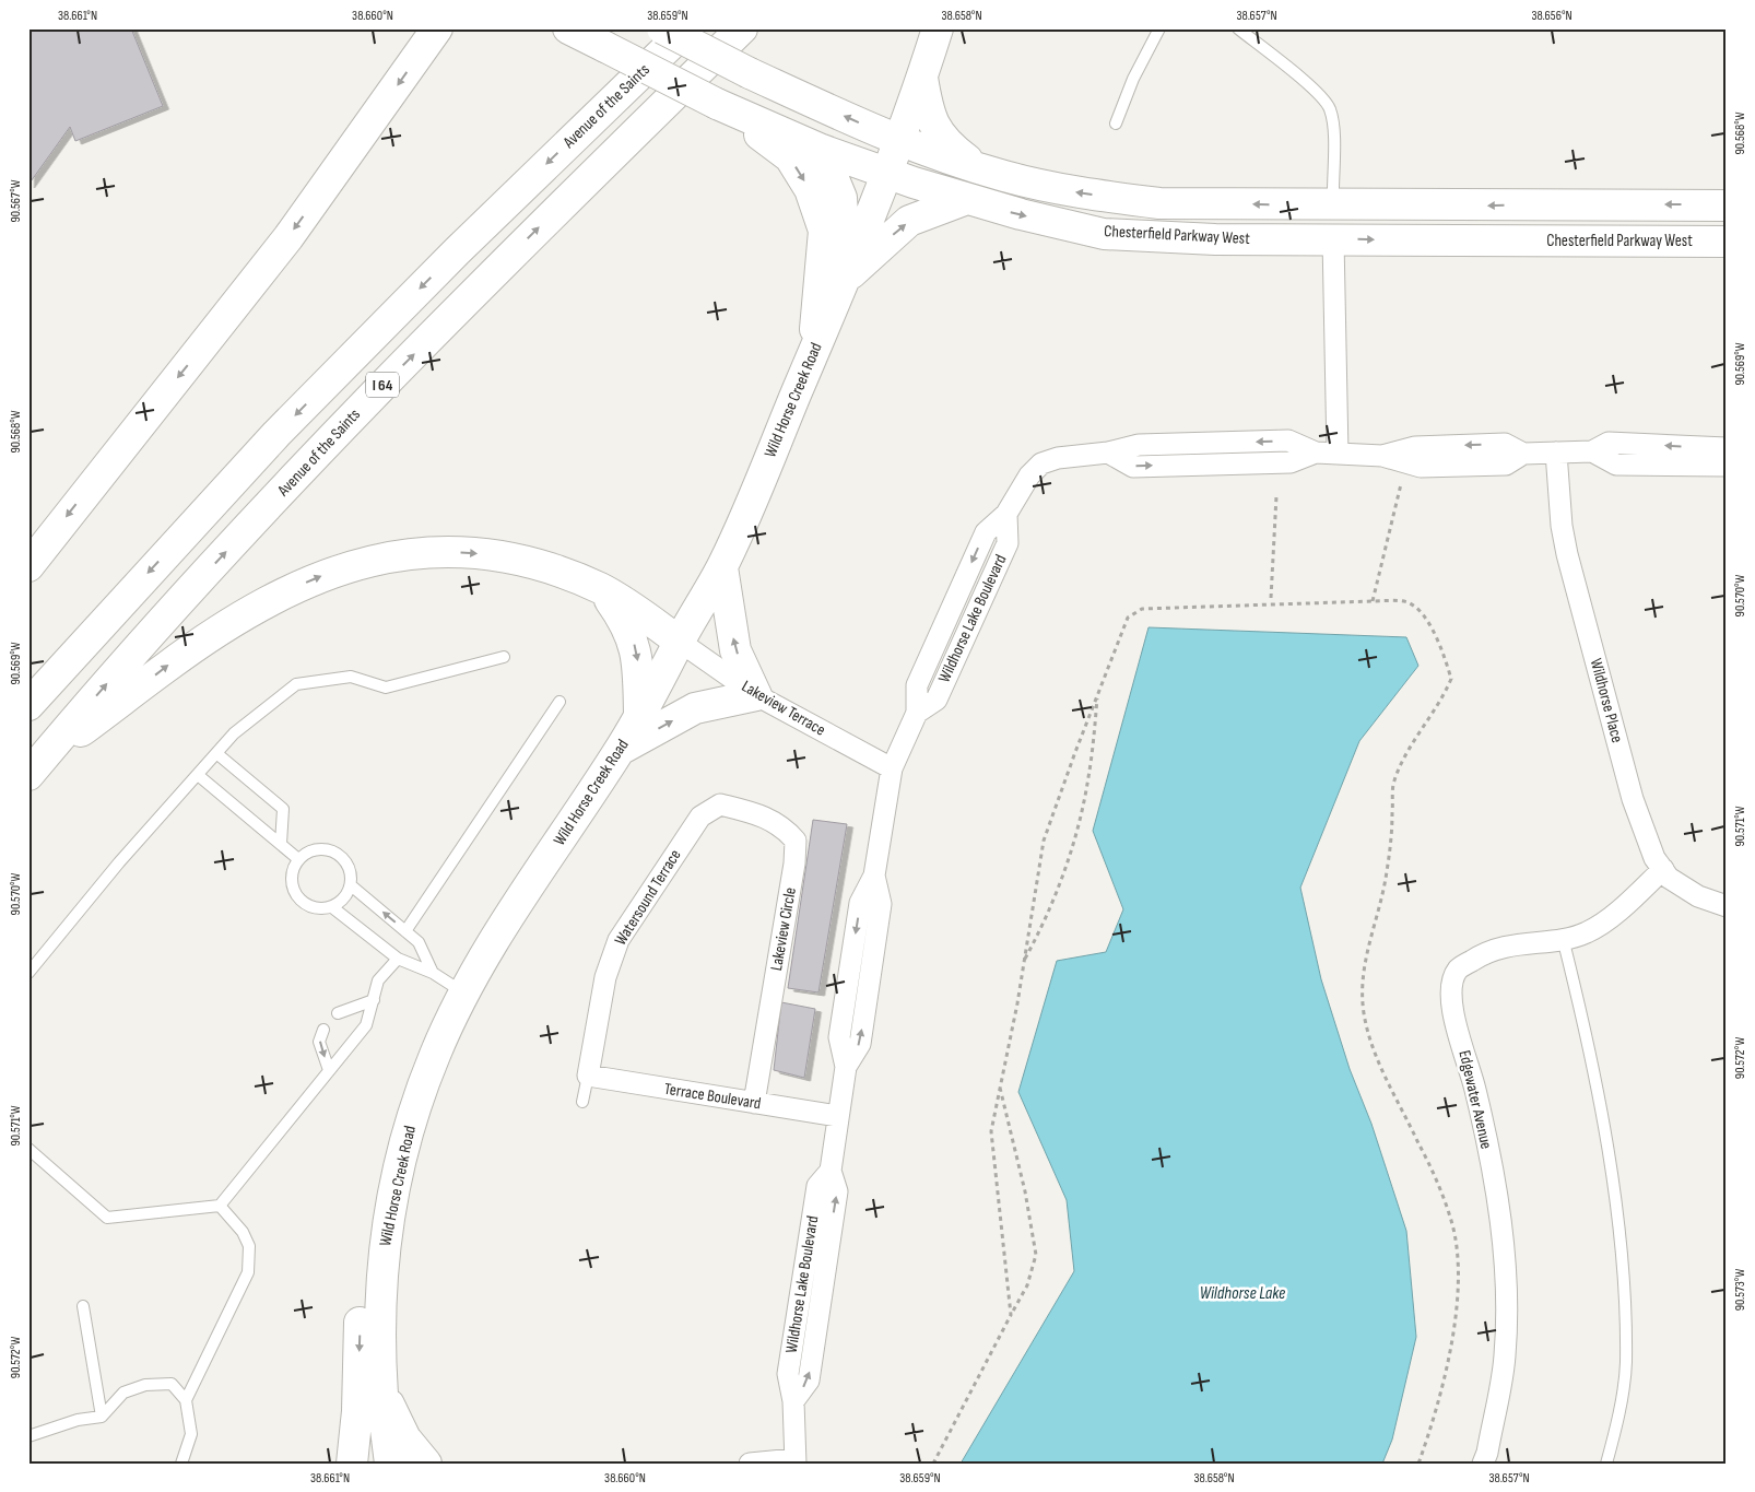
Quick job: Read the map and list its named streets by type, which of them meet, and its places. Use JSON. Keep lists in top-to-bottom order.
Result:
{
  "streets": {
    "main road": [
      "Avenue of the Saints",
      "Chesterfield Parkway West",
      "I 64",
      "Wild Horse Creek Road"
    ],
    "street": [
      "Wildhorse Lake Boulevard",
      "Wildhorse Place",
      "Lakeview Terrace",
      "Watersound Terrace",
      "Lakeview Circle",
      "Terrace Boulevard",
      "Edgewater Avenue"
    ]
  },
  "crossings": [
    ["Chesterfield Parkway West", "Wild Horse Creek Road"],
    ["Wild Horse Creek Road", "Lakeview Terrace"],
    ["Wildhorse Lake Boulevard", "Wildhorse Place"],
    ["Wildhorse Lake Boulevard", "Lakeview Terrace"],
    ["Wildhorse Lake Boulevard", "Terrace Boulevard"],
    ["Wildhorse Place", "Edgewater Avenue"],
    ["Watersound Terrace", "Lakeview Circle"],
    ["Watersound Terrace", "Terrace Boulevard"],
    ["Lakeview Circle", "Terrace Boulevard"]
  ],
  "water": ["Wildhorse Lake"],
  "coordinates": [
    "38.661°N",
    "38.660°N",
    "38.659°N",
    "38.658°N",
    "38.657°N",
    "38.656°N",
    "90.568°W",
    "90.567°W",
    "90.569°W",
    "90.570°W",
    "90.571°W",
    "90.572°W",
    "90.573°W"
  ]
}
